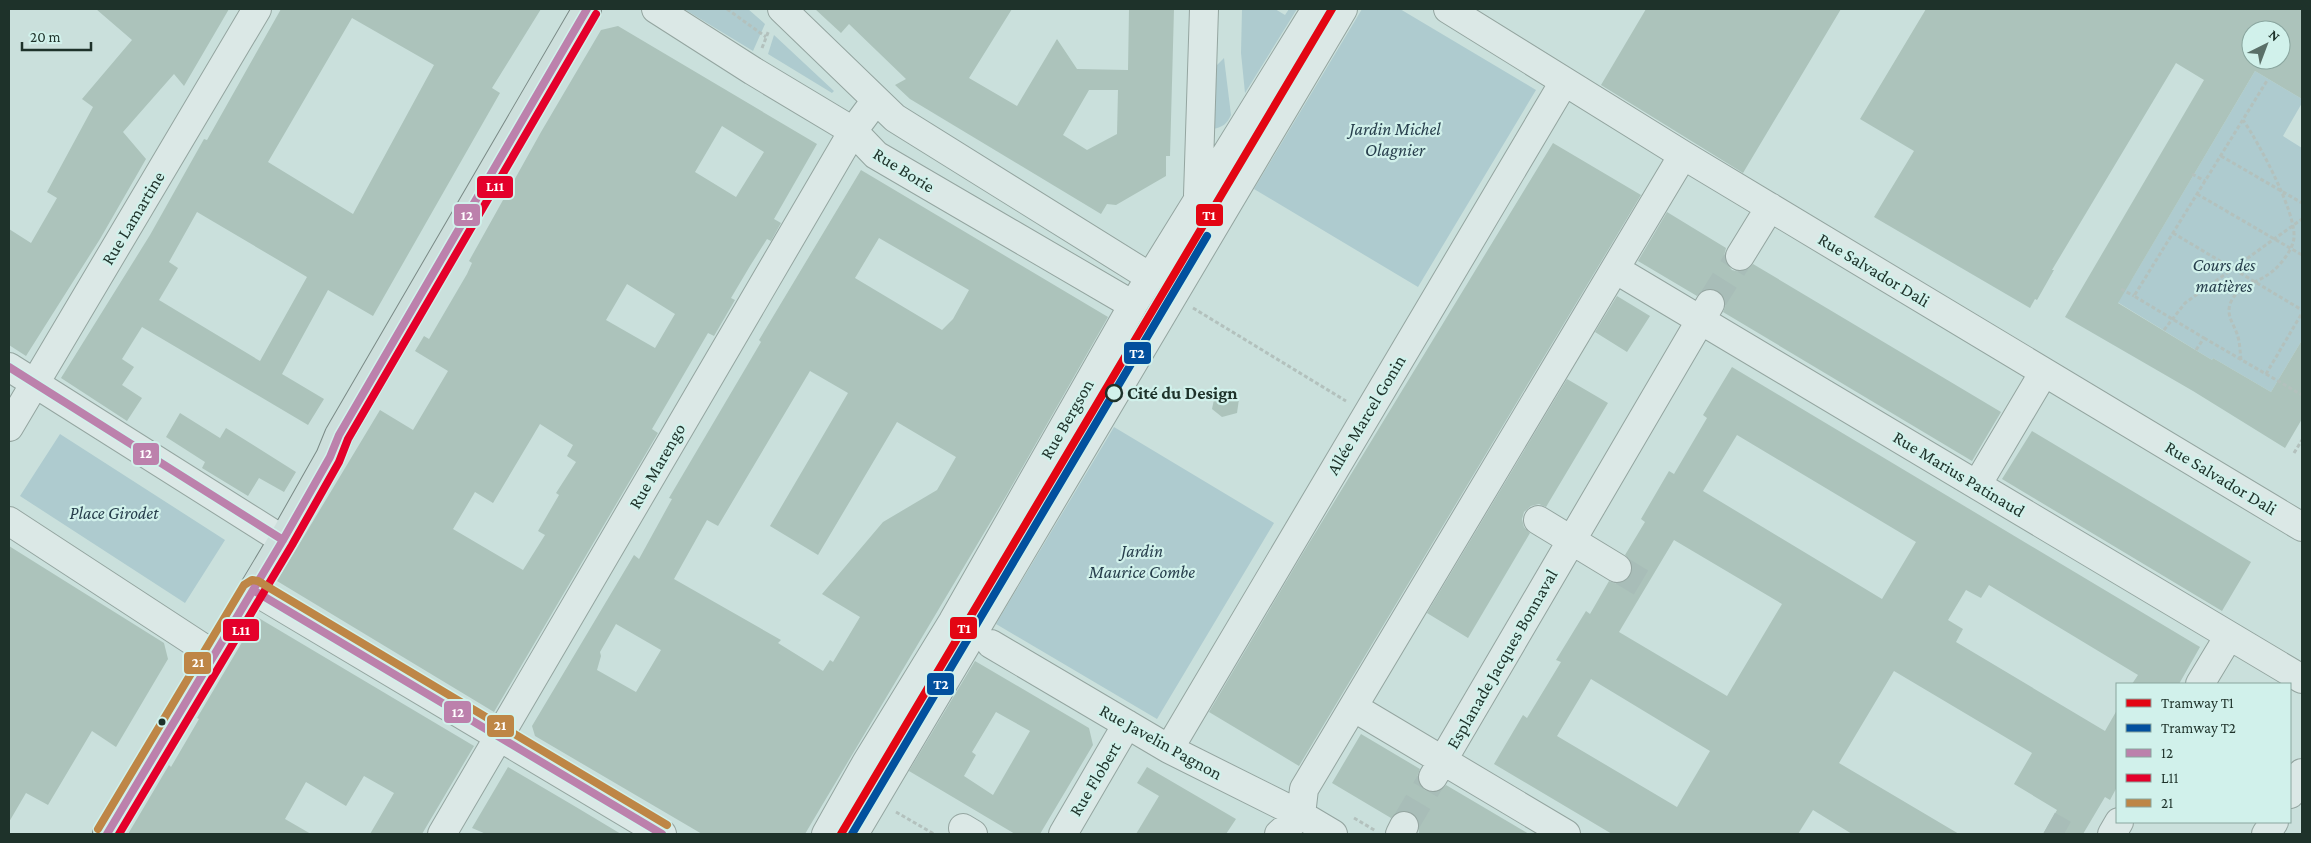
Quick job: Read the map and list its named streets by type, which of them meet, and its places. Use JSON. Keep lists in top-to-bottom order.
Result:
{
  "streets": {
    "street": [
      "Rue Borie",
      "Rue Lamartine",
      "Rue Salvador Dali",
      "Allée Marcel Gonin",
      "Rue Bergson",
      "Rue Marengo",
      "Rue Marius Patinaud",
      "Esplanade Jacques Bonnaval",
      "Rue Javelin Pagnon",
      "Rue Flobert"
    ]
  },
  "crossings": [
    ["Rue Borie", "Rue Bergson"],
    ["Rue Borie", "Rue Marengo"],
    ["Rue Salvador Dali", "Allée Marcel Gonin"],
    ["Allée Marcel Gonin", "Rue Javelin Pagnon"],
    ["Rue Marius Patinaud", "Esplanade Jacques Bonnaval"],
    ["Rue Javelin Pagnon", "Rue Flobert"]
  ],
  "parks": [
    "Jardin Michel Olagnier",
    "Cours des matières",
    "Place Girodet",
    "Jardin Maurice Combe"
  ],
  "places": ["Cité du Design"],
  "lines": [
    "tram line T1",
    "transit line 12",
    "transit line L11",
    "tram line T2",
    "transit line 21"
  ],
  "legend": [
    "Tramway T1",
    "Tramway T2",
    "12",
    "L11",
    "21"
  ],
  "scale_bar": "20 m",
  "north": "top right"
}
